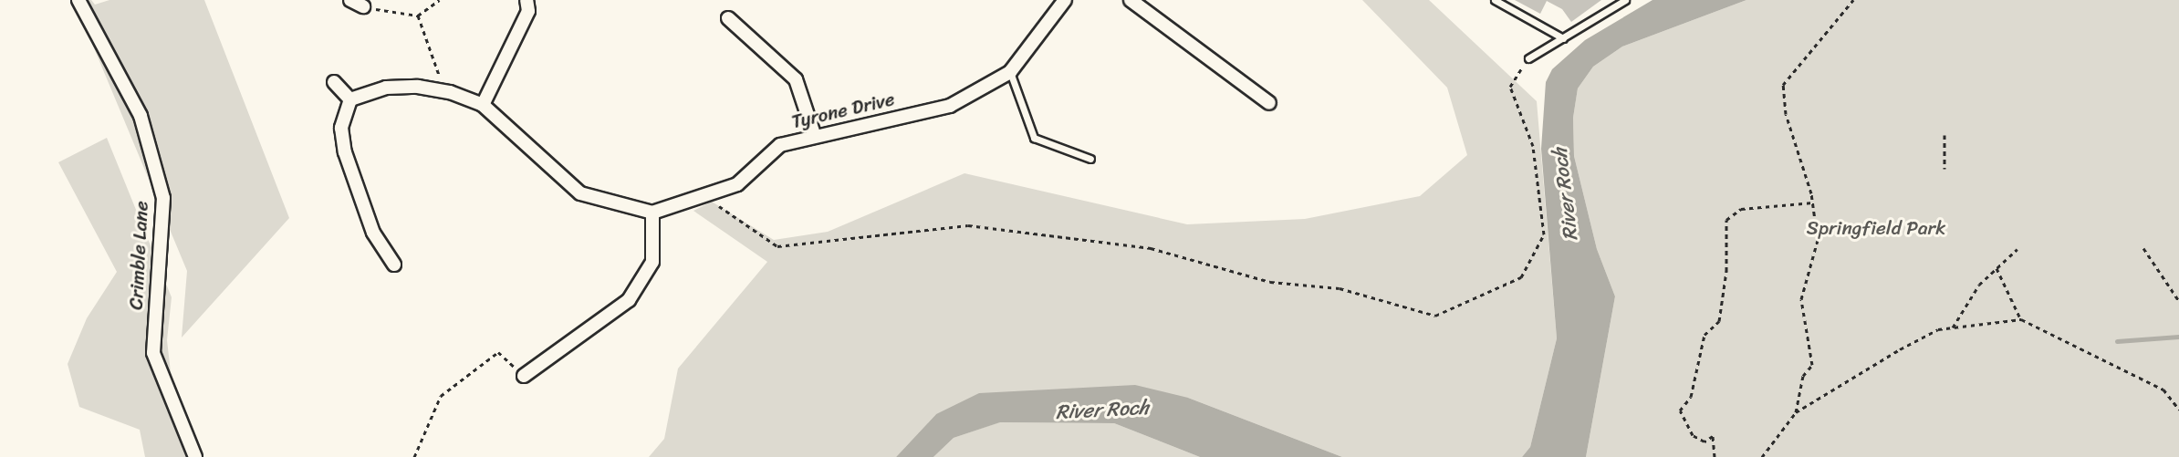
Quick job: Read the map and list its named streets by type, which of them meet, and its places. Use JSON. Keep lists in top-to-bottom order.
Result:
{
  "streets": {
    "street": ["Tyrone Drive", "Crimble Lane"]
  },
  "water": ["River Roch"],
  "parks": ["Springfield Park"]
}
